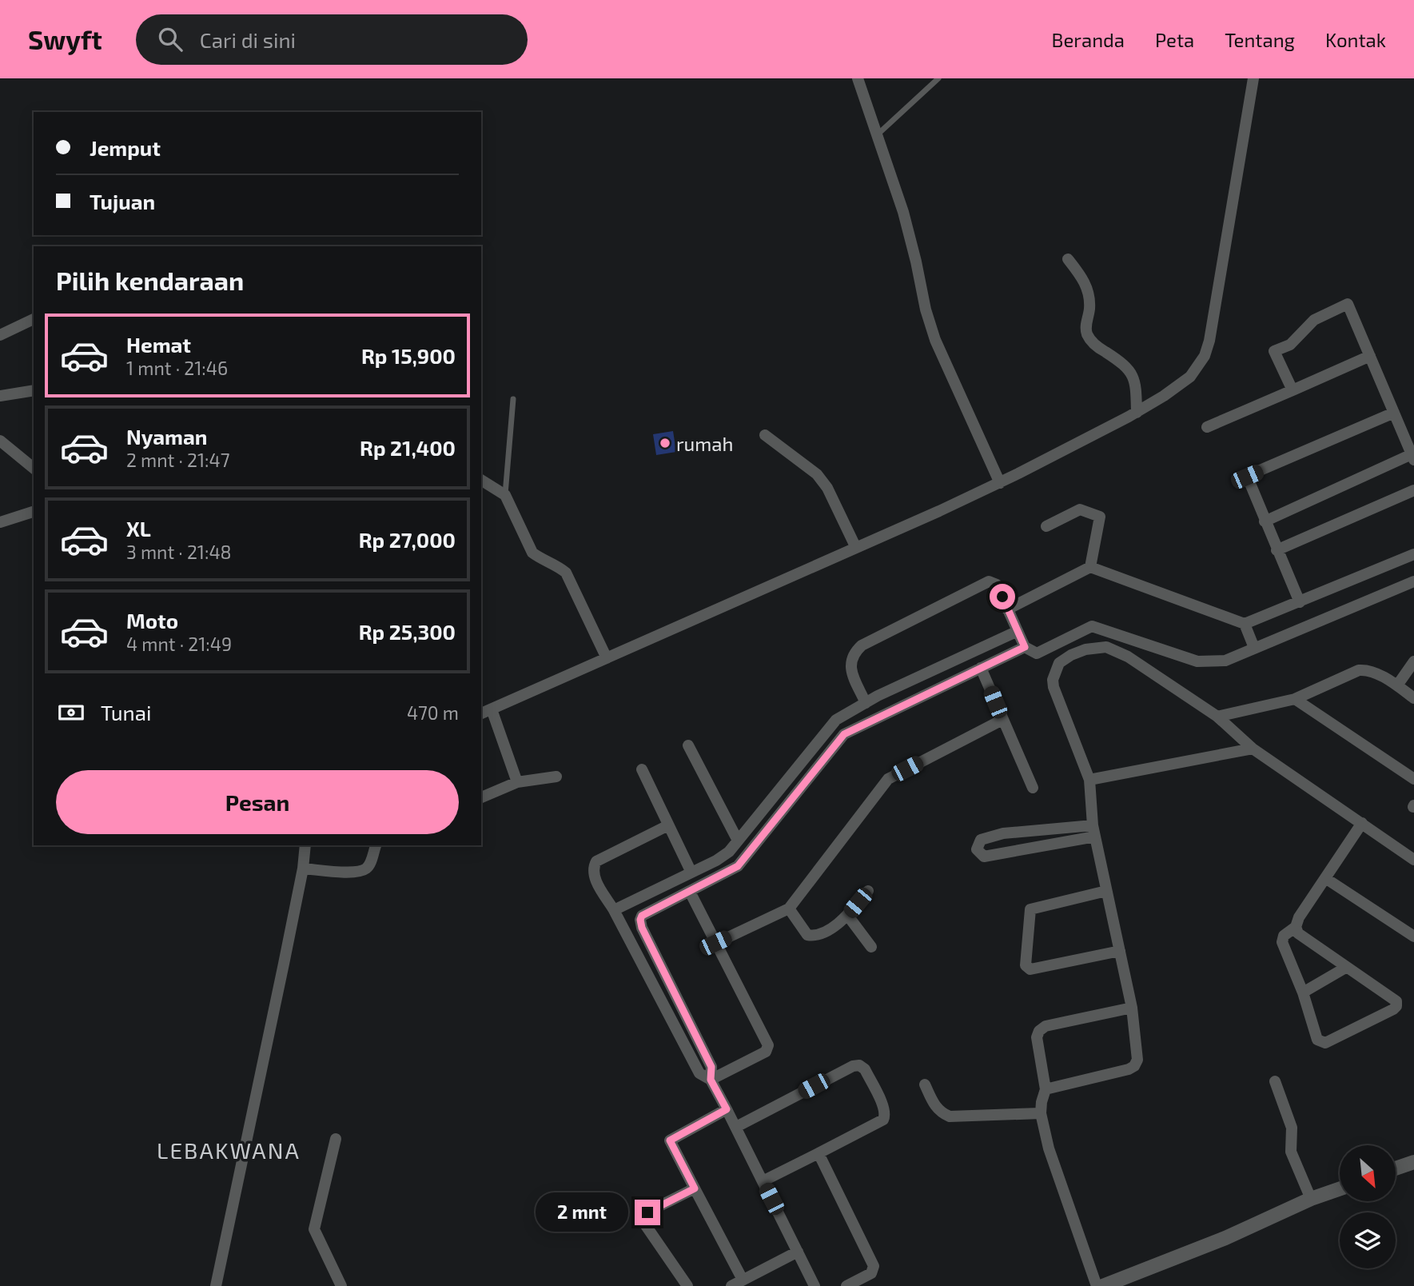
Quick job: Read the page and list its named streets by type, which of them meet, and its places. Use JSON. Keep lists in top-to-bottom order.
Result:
{
  "districts": ["LEBAKWANA"],
  "places": ["rumah"],
  "north": "bottom right",
  "page": {
    "header": "Swyft",
    "search": "Cari di sini",
    "nav": [
      "Beranda",
      "Peta",
      "Tentang",
      "Kontak"
    ],
    "banner": ["Jemput", "Tujuan"],
    "heading": "Pilih kendaraan",
    "list": [
      {
        "name": "Hemat",
        "note": "1 mnt · 21:46",
        "value": "Rp 15,900"
      },
      {
        "name": "Nyaman",
        "note": "2 mnt · 21:47",
        "value": "Rp 21,400"
      },
      {
        "name": "XL",
        "note": "3 mnt · 21:48",
        "value": "Rp 27,000"
      },
      {
        "name": "Moto",
        "note": "4 mnt · 21:49",
        "value": "Rp 25,300"
      }
    ],
    "pay": ["Tunai", "470 m"],
    "buttons": "Pesan",
    "bubble": "2 mnt"
  }
}
